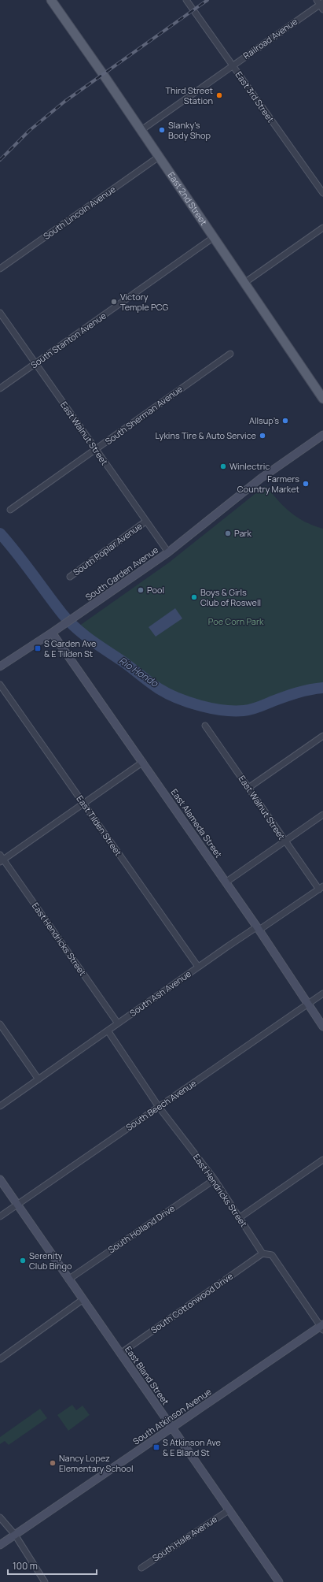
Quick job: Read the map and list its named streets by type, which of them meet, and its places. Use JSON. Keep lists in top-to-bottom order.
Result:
{
  "streets": {
    "main road": ["East 2nd Street"],
    "street": [
      "Railroad Avenue",
      "East 3rd Street",
      "South Lincoln Avenue",
      "South Stanton Avenue",
      "South Sherman Avenue",
      "East Walnut Street",
      "South Poplar Avenue",
      "South Garden Avenue",
      "East Alameda Street",
      "East Tilden Street",
      "East Hendricks Street",
      "South Ash Avenue",
      "South Beech Avenue",
      "South Holland Drive",
      "South Cottonwood Drive",
      "East Bland Street",
      "South Atkinson Avenue",
      "South Hale Avenue"
    ]
  },
  "crossings": [
    ["Railroad Avenue", "East 3rd Street"],
    ["Railroad Avenue", "East 2nd Street"],
    ["East 2nd Street", "South Lincoln Avenue"],
    ["East 2nd Street", "South Stanton Avenue"],
    ["South Stanton Avenue", "East Walnut Street"],
    ["South Sherman Avenue", "East Walnut Street"],
    ["East Walnut Street", "South Poplar Avenue"],
    ["East Walnut Street", "South Garden Avenue"],
    ["East Walnut Street", "South Ash Avenue"],
    ["South Garden Avenue", "East Alameda Street"],
    ["East Alameda Street", "South Ash Avenue"],
    ["East Alameda Street", "South Beech Avenue"],
    ["East Tilden Street", "South Ash Avenue"],
    ["East Hendricks Street", "South Ash Avenue"],
    ["East Hendricks Street", "South Beech Avenue"],
    ["East Hendricks Street", "South Holland Drive"],
    ["East Hendricks Street", "South Cottonwood Drive"],
    ["East Hendricks Street", "South Atkinson Avenue"],
    ["South Beech Avenue", "East Bland Street"],
    ["South Holland Drive", "East Bland Street"],
    ["South Cottonwood Drive", "East Bland Street"],
    ["East Bland Street", "South Atkinson Avenue"],
    ["East Bland Street", "South Hale Avenue"]
  ],
  "water": ["Rio Hondo"],
  "parks": ["Poe Corn Park"],
  "places": {
    "other": [
      "Third Street Station",
      "Slanky's Body Shop",
      "Victory Temple PCG",
      "Allsup’s",
      "Lykins Tire & Auto Service",
      "Winlectric",
      "Farmers Country Market",
      "Park",
      "Pool",
      "Boys & Girls Club of Roswell",
      "Serenity Club Bingo",
      "Nancy Lopez Elementary School"
    ],
    "transit": ["S Garden Ave & E Tilden St", "S Atkinson Ave & E Bland St"]
  },
  "scale_bar": "100 m"
}
